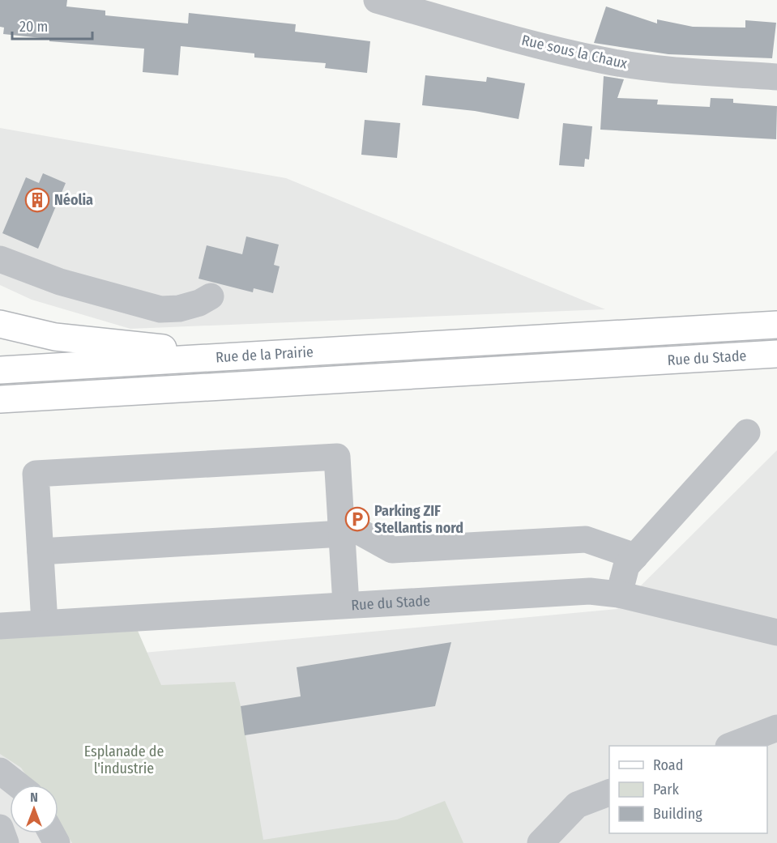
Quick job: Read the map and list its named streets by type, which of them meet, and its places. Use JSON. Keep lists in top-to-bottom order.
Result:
{
  "streets": {
    "main road": ["Rue de la Prairie", "Rue du Stade"],
    "street": ["Rue sous la Chaux"]
  },
  "crossings": [
    ["Rue de la Prairie", "Rue du Stade"]
  ],
  "parks": ["Esplanade de l'industrie"],
  "places": {
    "building": ["Néolia"],
    "parking": ["Parking ZIF Stellantis nord"]
  },
  "legend": ["Road", "Park", "Building"],
  "scale_bar": "20 m",
  "north": "top"
}
